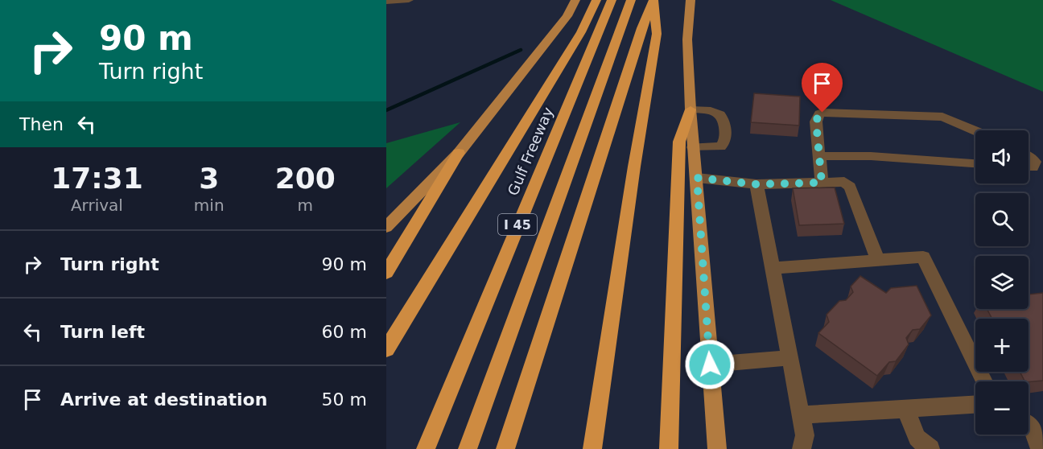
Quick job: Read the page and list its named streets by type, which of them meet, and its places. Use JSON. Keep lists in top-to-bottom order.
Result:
{
  "streets": {
    "highway": ["Gulf Freeway", "I 45"]
  },
  "page": {
    "turn": ["90 m", "Turn right"],
    "then": "Then",
    "map_buttons": ["+", "−"],
    "eta": [
      "17:31",
      "Arrival",
      "3",
      "min",
      "200",
      "m"
    ],
    "list": [
      {
        "name": "Turn right",
        "value": "90 m"
      },
      {
        "name": "Turn left",
        "value": "60 m"
      },
      {
        "name": "Arrive at destination",
        "value": "50 m"
      }
    ]
  }
}
